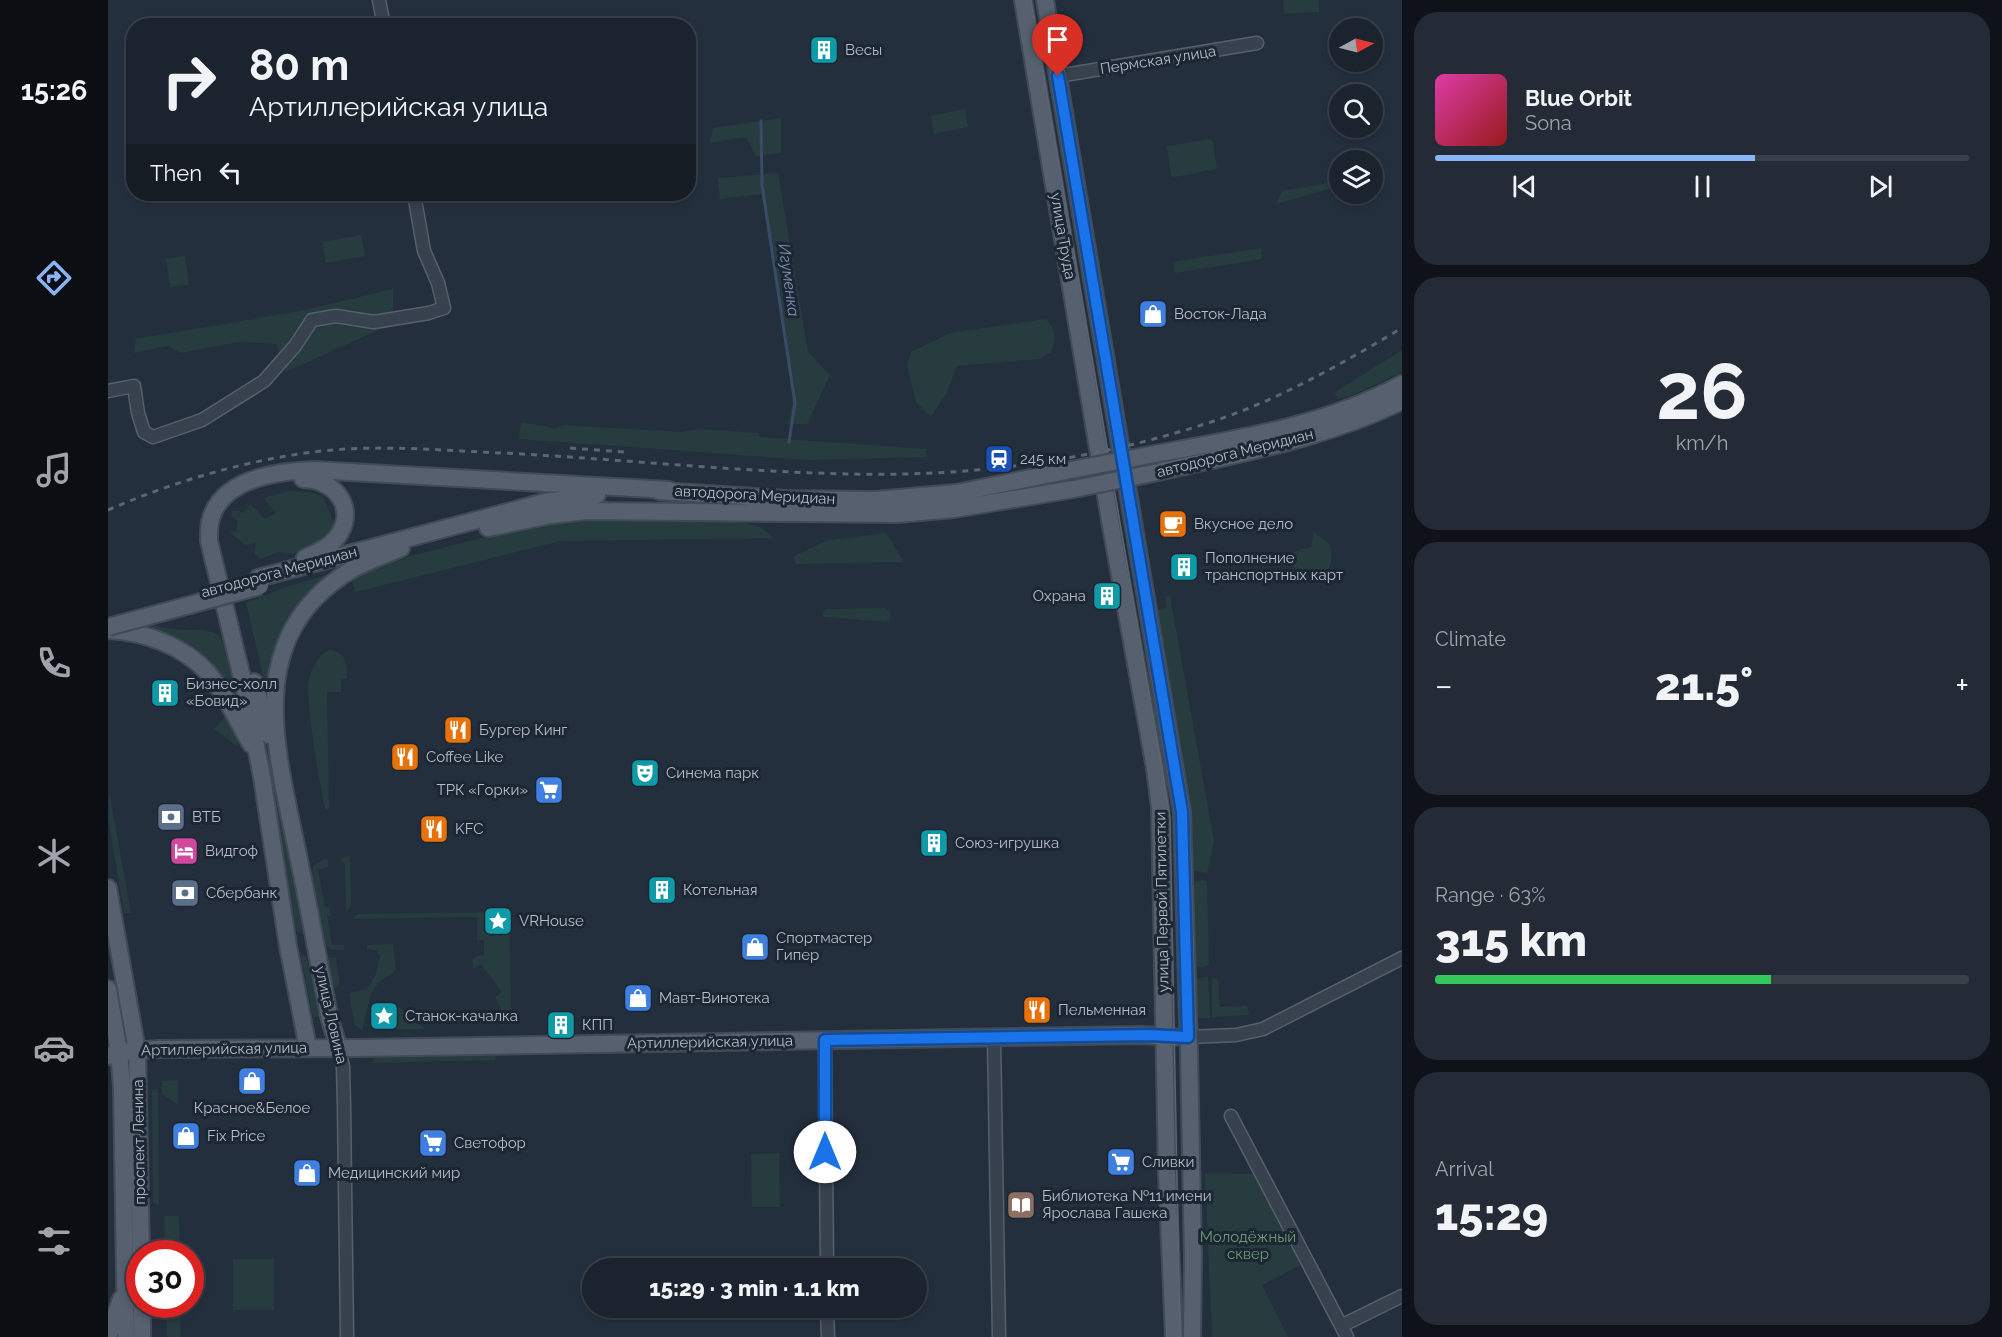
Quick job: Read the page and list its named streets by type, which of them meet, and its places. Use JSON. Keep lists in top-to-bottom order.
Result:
{
  "streets": {
    "main road": [
      "улица Труда",
      "автодорога Меридиан",
      "улица Первой Пятилетки",
      "улица Ловина",
      "Артиллерийская улица",
      "проспект Ленина"
    ],
    "street": ["Пермская улица"]
  },
  "crossings": [
    ["Пермская улица", "улица Труда"],
    ["улица Труда", "улица Первой Пятилетки"],
    ["улица Первой Пятилетки", "Артиллерийская улица"],
    ["улица Ловина", "Артиллерийская улица"],
    ["Артиллерийская улица", "проспект Ленина"]
  ],
  "water": ["Игуменка"],
  "parks": ["Молодёжный сквер"],
  "places": {
    "building": [
      "Весы",
      "Пополнение транспортных карт",
      "Охрана",
      "Бизнес-холл «Бовид»",
      "Союз-игрушка",
      "Котельная",
      "КПП"
    ],
    "shop": [
      "Восток-Лада",
      "Спортмастер Гипер",
      "Мавт-Винотека",
      "Красное&Белое",
      "Fix Price",
      "Медицинский мир"
    ],
    "station": ["245 км"],
    "cafe": ["Вкусное дело"],
    "restaurant": [
      "Бургер Кинг",
      "Coffee Like",
      "KFC",
      "Пельменная"
    ],
    "theatre": ["Синема парк"],
    "supermarket": ["ТРК «Горки»", "Светофор", "Сливки"],
    "bank": ["ВТБ", "Сбербанк"],
    "hotel": ["Видгоф"],
    "place": ["VRHouse", "Станок-качалка"],
    "library": ["Библиотека №11 имени Ярослава Гашека"]
  },
  "north": "right",
  "page": {
    "tabs": "15:26",
    "turn": ["80 m", "Артиллерийская улица"],
    "song": ["Blue Orbit", "Sona"],
    "then": "Then",
    "tile": [
      ["26", "km/h"],
      "Climate",
      ["Range · 63%", "315 km"],
      ["Arrival", "15:29"]
    ],
    "heat": ["−", "21.5°", "+"],
    "limit": "30",
    "trip": "15:29 · 3 min · 1.1 km"
  }
}
